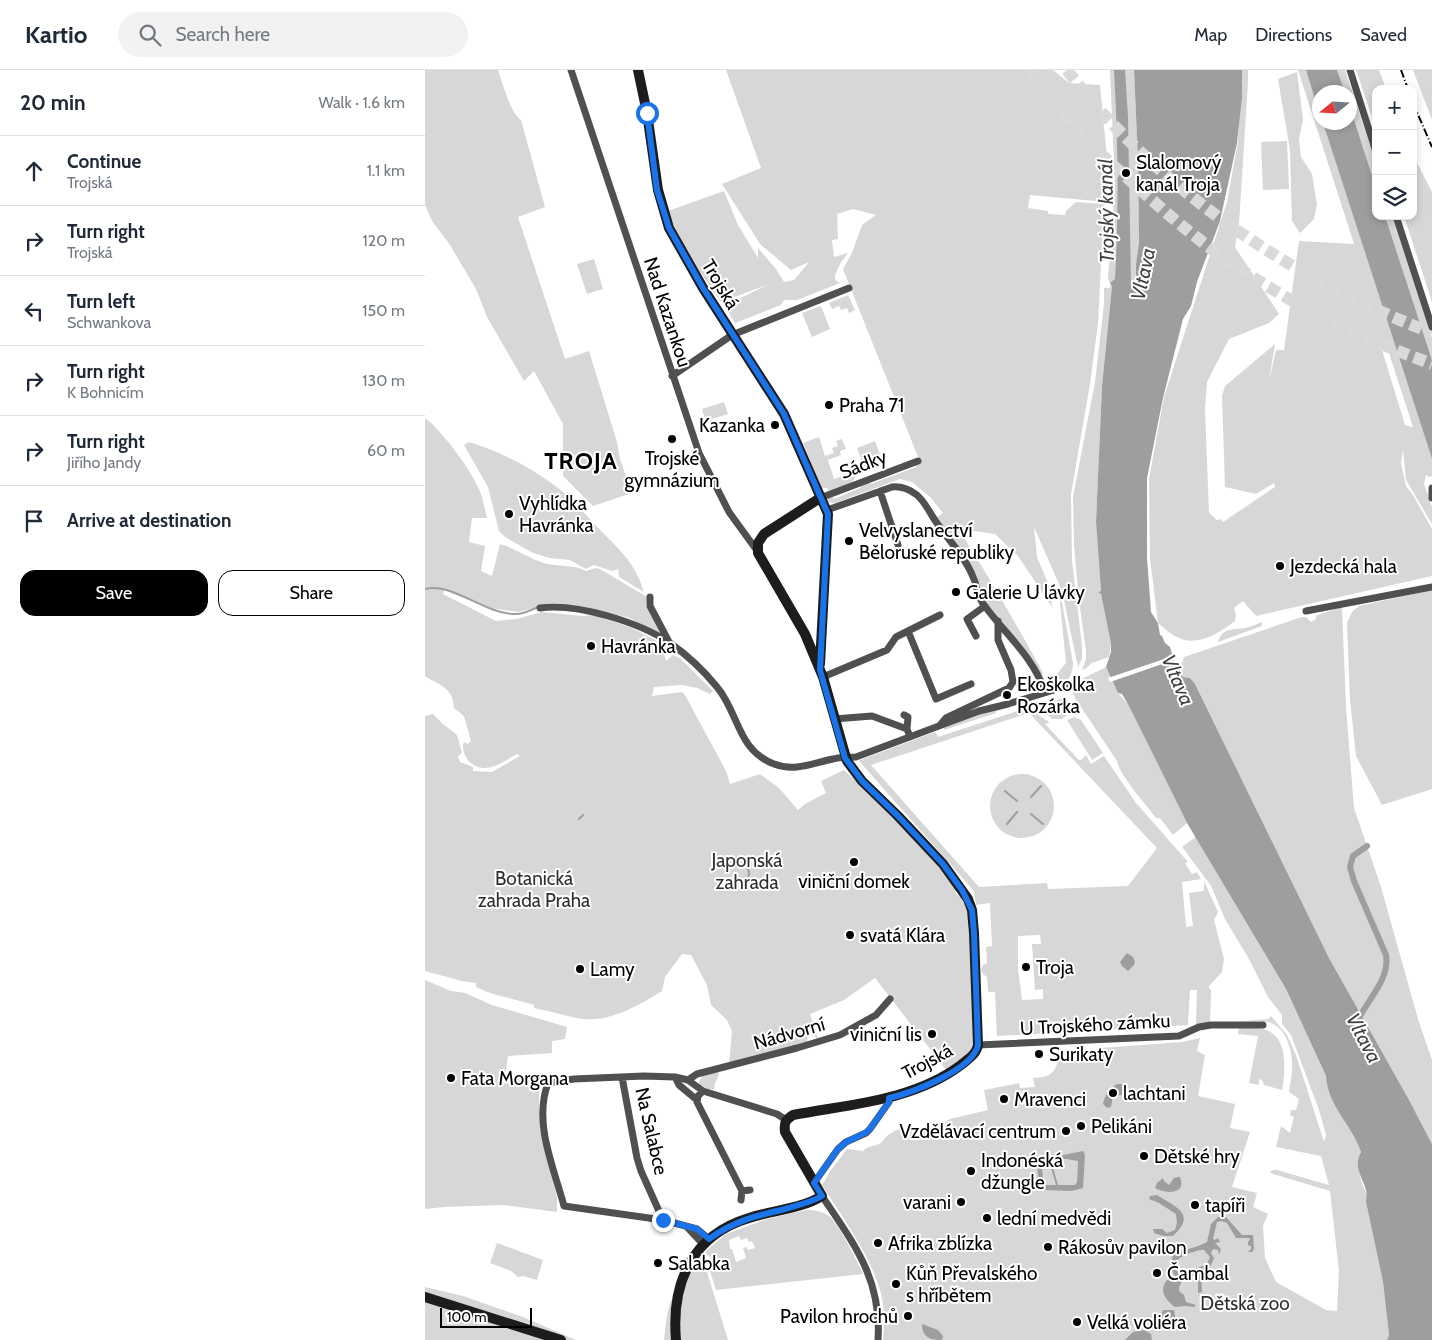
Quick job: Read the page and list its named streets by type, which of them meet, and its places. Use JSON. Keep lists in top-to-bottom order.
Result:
{
  "streets": {
    "street": [
      "Trojská",
      "Nad Kazankou",
      "Sádky",
      "U Trojského zámku",
      "Nádvorní",
      "Na Salabce"
    ]
  },
  "crossings": [
    ["Trojská", "Nad Kazankou"],
    ["Trojská", "Sádky"],
    ["Trojská", "U Trojského zámku"]
  ],
  "districts": ["TROJA"],
  "water": ["Trojský kanál", "Vltava"],
  "parks": ["Japonská zahrada", "Botanická zahrada Praha", "Dětská zoo"],
  "places": [
    "Slalomový kanál Troja",
    "Praha 71",
    "Kazanka",
    "Trojské gymnázium",
    "Vyhlídka Havránka",
    "Velvyslanectví Běloruské republiky",
    "Jezdecká hala",
    "Galerie U lávky",
    "Havránka",
    "Ekoškolka Rozárka",
    "viniční domek",
    "svatá Klára",
    "Troja",
    "Lamy",
    "viniční lis",
    "Surikaty",
    "Fata Morgana",
    "lachtani",
    "Mravenci",
    "Pelikáni",
    "Vzdělávací centrum",
    "Dětské hry",
    "Indonéská džungle",
    "varani",
    "tapíři",
    "lední medvědi",
    "Afrika zblízka",
    "Rákosův pavilon",
    "Salabka",
    "Čambal",
    "Kůň Převalského s hříbětem",
    "Pavilon hrochů",
    "Velká voliéra"
  ],
  "scale_bar": "100 m",
  "north": "left",
  "page": {
    "header": "Kartio",
    "search": "Search here",
    "nav": ["Map", "Directions", "Saved"],
    "heading": ["20 min", "Walk · 1.6 km"],
    "map_buttons": ["+", "−"],
    "list": [
      ["Continue", "Trojská", "1.1 km"],
      ["Turn right", "Trojská", "120 m"],
      ["Turn left", "Schwankova", "150 m"],
      ["Turn right", "K Bohnicím", "130 m"],
      ["Turn right", "Jiřího Jandy", "60 m"],
      "Arrive at destination"
    ],
    "buttons": ["Save", "Share"],
    "scale": "100 m"
  }
}
